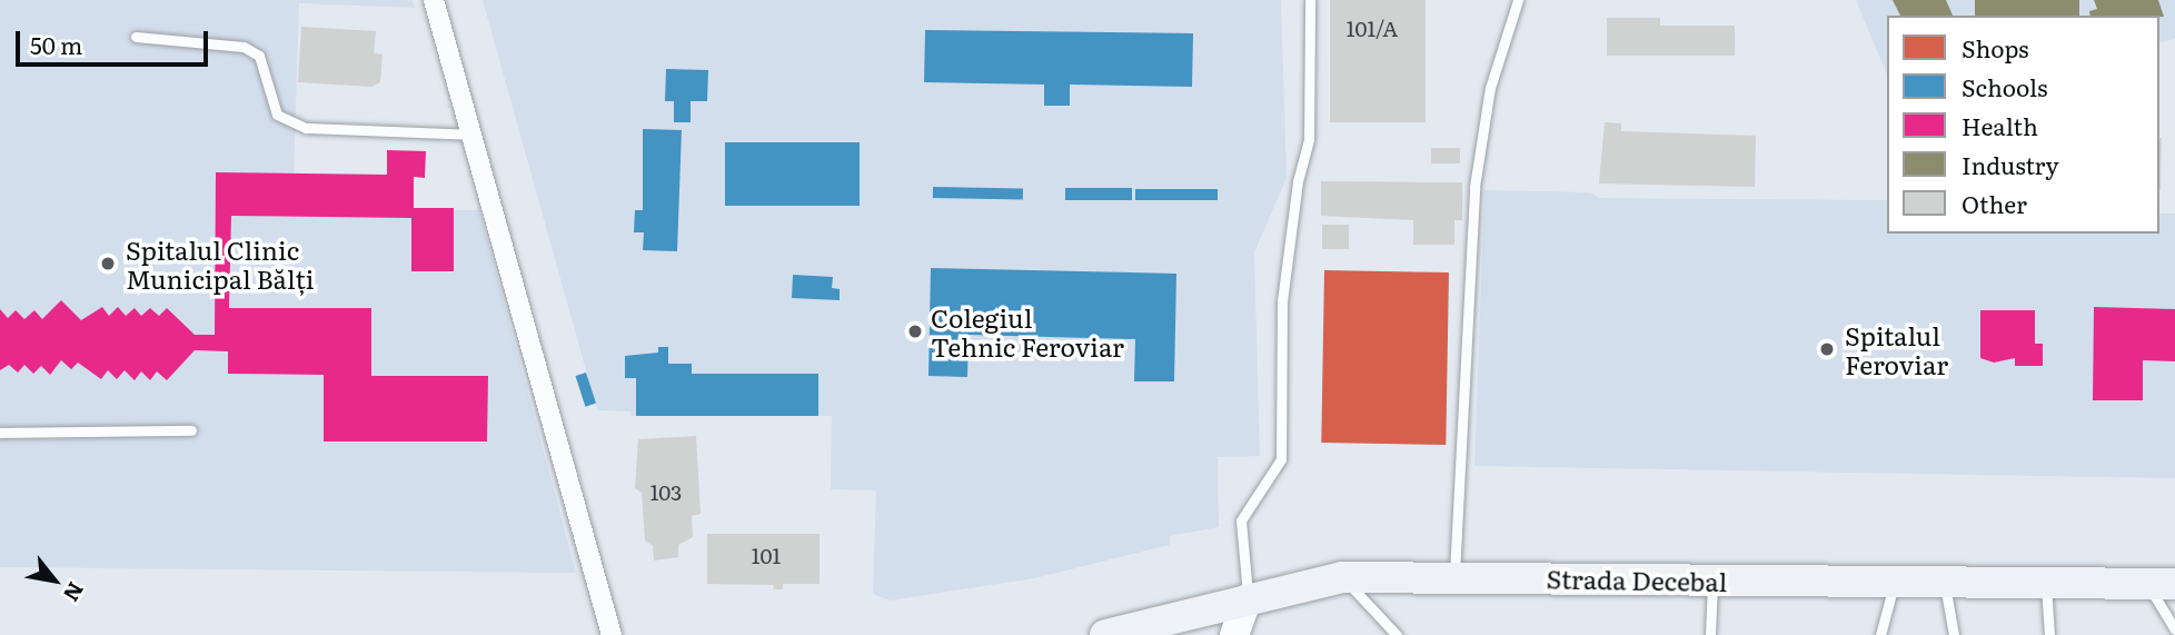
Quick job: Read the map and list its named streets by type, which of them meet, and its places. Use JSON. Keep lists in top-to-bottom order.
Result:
{
  "streets": {
    "main road": ["Strada Decebal"]
  },
  "places": ["Spitalul Clinic Municipal Bălți", "Colegiul Tehnic Feroviar", "Spitalul Feroviar"],
  "house_numbers": ["101/A", "103", "101"],
  "legend": [
    "Shops",
    "Schools",
    "Health",
    "Industry",
    "Other"
  ],
  "scale_bar": "50 m",
  "north": "bottom right"
}
